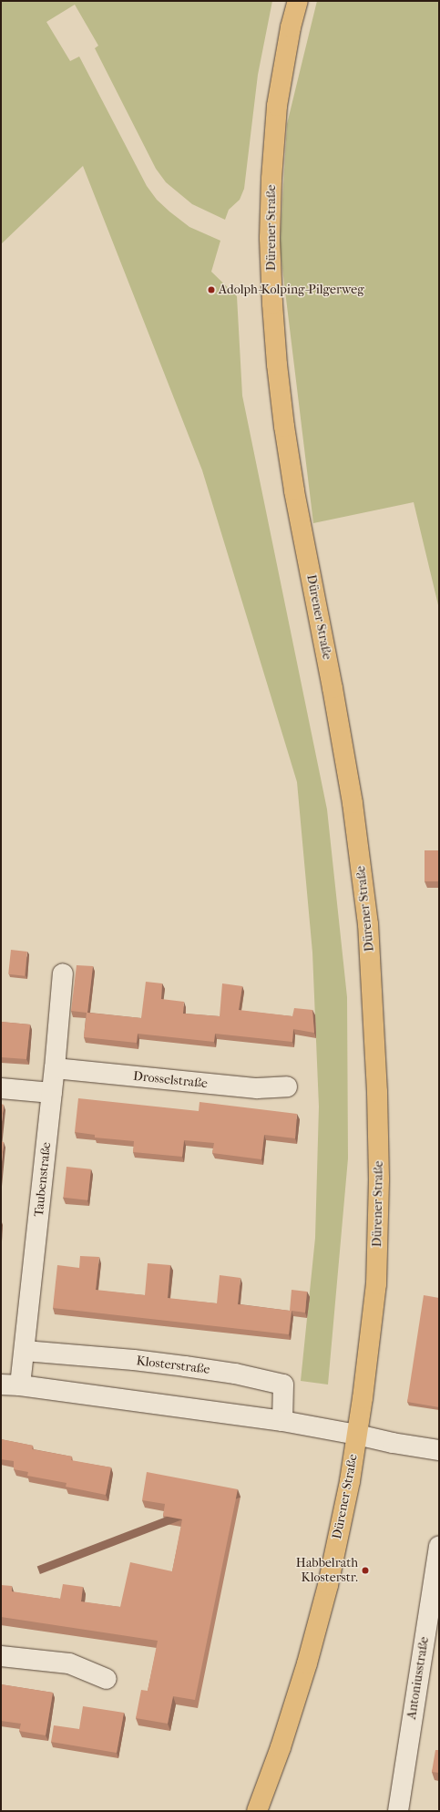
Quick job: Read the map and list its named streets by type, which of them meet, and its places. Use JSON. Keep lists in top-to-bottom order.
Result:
{
  "streets": {
    "main road": ["Dürener Straße"],
    "street": [
      "Drosselstraße",
      "Taubenstraße",
      "Klosterstraße",
      "Antoniusstraße"
    ]
  },
  "crossings": [
    ["Drosselstraße", "Taubenstraße"],
    ["Taubenstraße", "Klosterstraße"]
  ],
  "places": ["Adolph-Kolping-Pilgerweg", "Habbelrath Klosterstr."]
}
